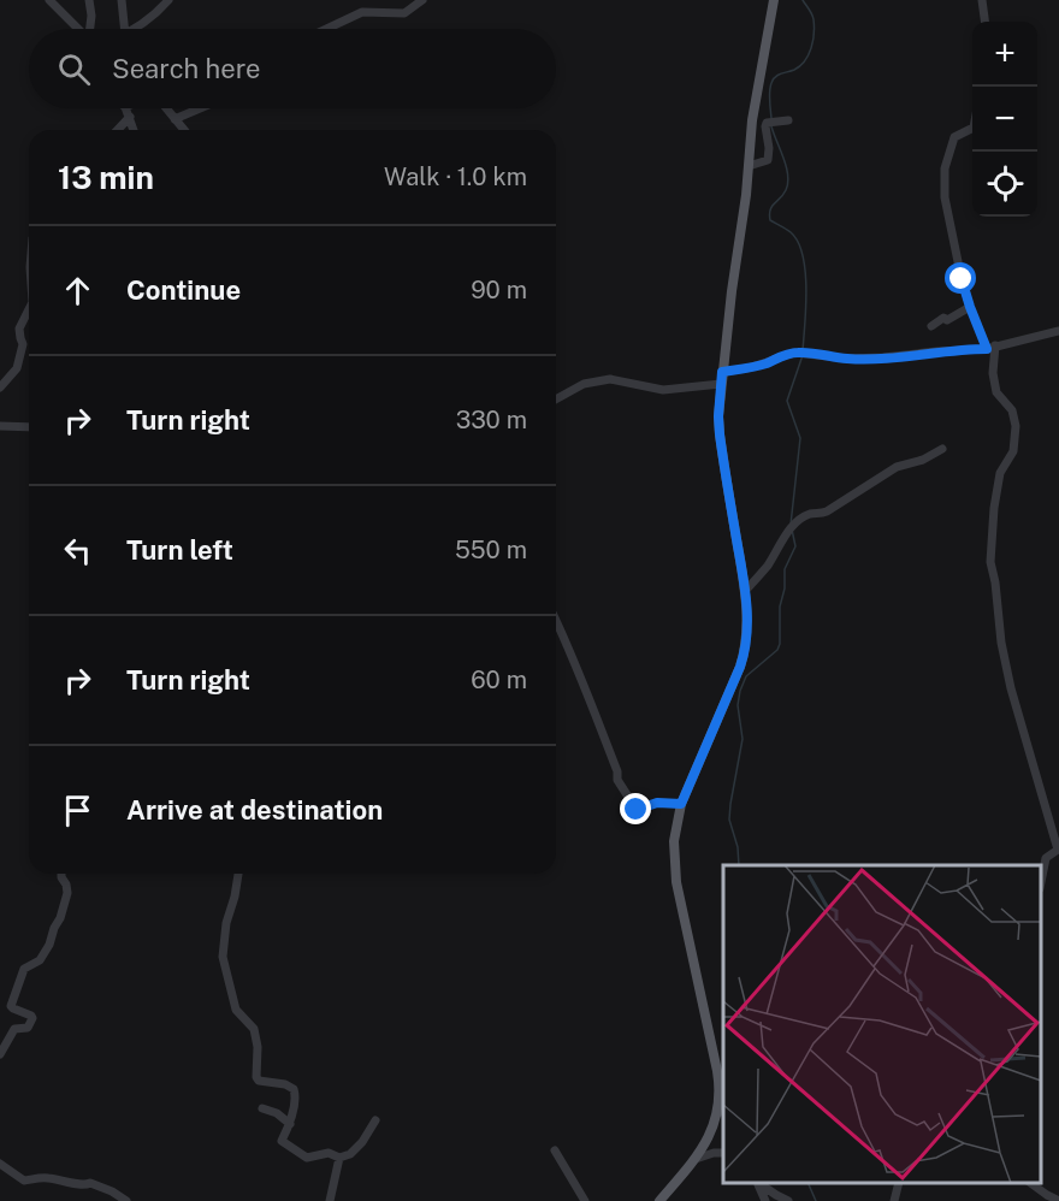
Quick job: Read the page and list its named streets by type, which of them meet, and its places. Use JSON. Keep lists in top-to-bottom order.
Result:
{
  "page": {
    "map_buttons": ["+", "−"],
    "search": "Search here",
    "heading": ["13 min", "Walk · 1.0 km"],
    "list": [
      ["Continue", "90 m"],
      ["Turn right", "330 m"],
      ["Turn left", "550 m"],
      ["Turn right", "60 m"],
      "Arrive at destination"
    ]
  }
}
